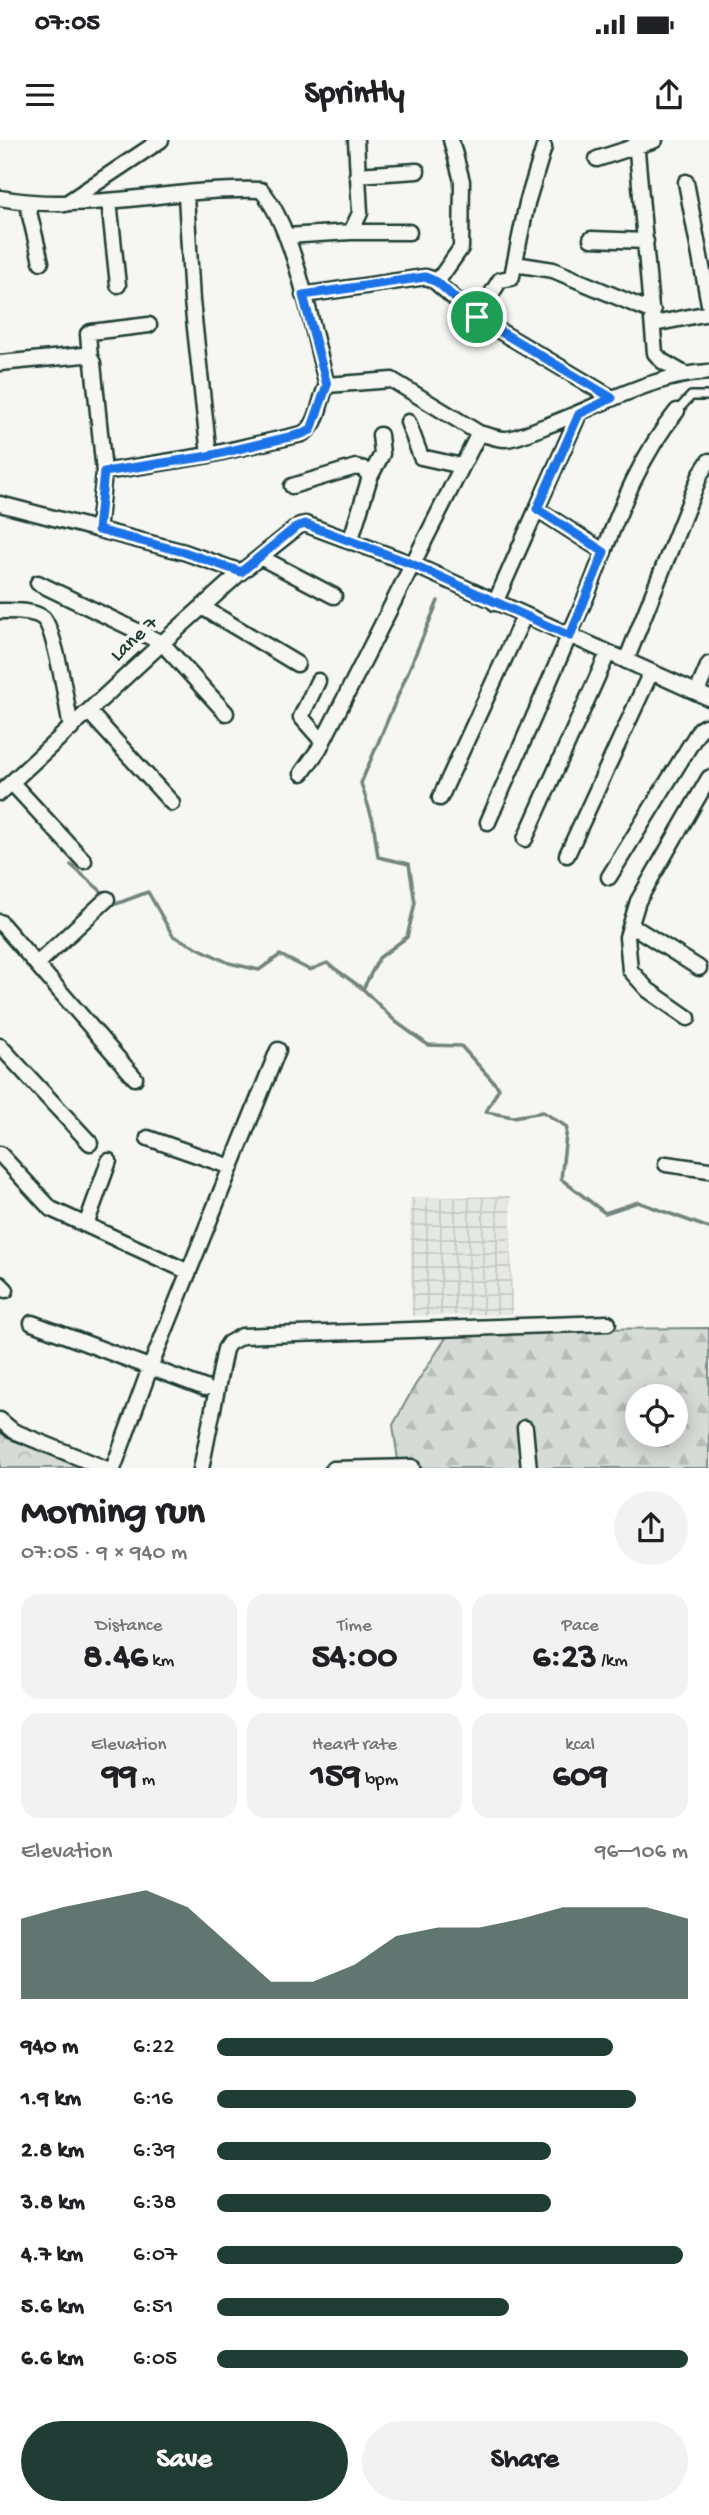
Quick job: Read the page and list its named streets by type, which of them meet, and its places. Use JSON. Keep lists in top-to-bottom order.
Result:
{
  "streets": {
    "street": ["Lane 7"]
  },
  "page": {
    "status": "07:05",
    "header": "Sprintly",
    "heading": ["Morning run", "07:05 · 9 × 940 m"],
    "stats": [
      ["Distance", "8.46 km"],
      ["Time", "54:00"],
      ["Pace", "6:23 /km"],
      ["Elevation", "99 m"],
      ["Heart rate", "159 bpm"],
      ["kcal", "609"]
    ],
    "chart": ["Elevation", "96–106 m"],
    "list": [
      {
        "name": "940 m",
        "note": "6:22"
      },
      {
        "name": "1.9 km",
        "note": "6:16"
      },
      {
        "name": "2.8 km",
        "note": "6:39"
      },
      {
        "name": "3.8 km",
        "note": "6:38"
      },
      {
        "name": "4.7 km",
        "note": "6:07"
      },
      {
        "name": "5.6 km",
        "note": "6:51"
      },
      {
        "name": "6.6 km",
        "note": "6:05"
      }
    ],
    "buttons": ["Save", "Share"]
  }
}
